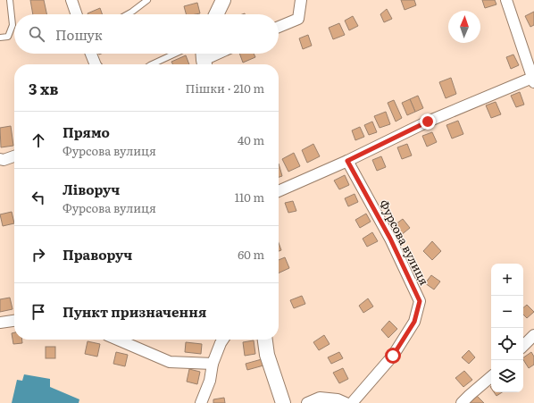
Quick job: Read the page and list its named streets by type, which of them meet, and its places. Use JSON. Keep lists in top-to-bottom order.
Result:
{
  "streets": {
    "street": ["Фурсова вулиця"]
  },
  "north": "top",
  "page": {
    "search": "Пошук",
    "heading": ["3 хв", "Пішки · 210 m"],
    "list": [
      ["Прямо", "Фурсова вулиця", "40 m"],
      ["Ліворуч", "Фурсова вулиця", "110 m"],
      ["Праворуч", "60 m"],
      "Пункт призначення"
    ],
    "map_buttons": ["+", "−"]
  }
}
